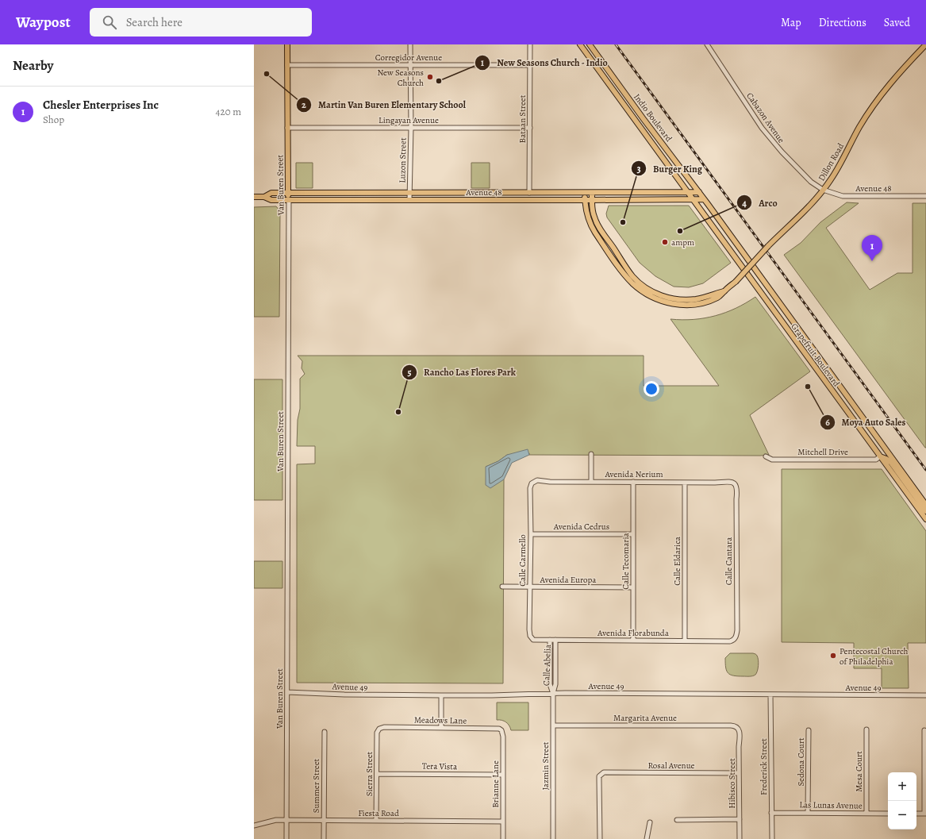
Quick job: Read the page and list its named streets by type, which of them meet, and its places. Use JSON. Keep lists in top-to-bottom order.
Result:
{
  "streets": {
    "main road": [
      "Indio Boulevard",
      "Dillon Road",
      "Van Buren Street",
      "Avenue 48",
      "Grapefruit Boulevard"
    ],
    "street": [
      "Corregidor Avenue",
      "Cabazon Avenue",
      "Bataan Street",
      "Lingayan Avenue",
      "Luzon Street",
      "Mitchell Drive",
      "Avenida Nerium",
      "Avenida Cedrus",
      "Calle Carmello",
      "Calle Tecomaria",
      "Calle Eldarica",
      "Calle Cantara",
      "Avenida Europa",
      "Avenida Florabunda",
      "Calle Abelia",
      "Avenue 49",
      "Margarita Avenue",
      "Meadows Lane",
      "Sedona Court",
      "Rosal Avenue",
      "Tera Vista",
      "Jazmin Street",
      "Frederick Street",
      "Mesa Court",
      "Sierra Street",
      "Hibisco Street",
      "Brianne Lane",
      "Summer Street",
      "Las Lunas Avenue",
      "Fiesta Road"
    ]
  },
  "crossings": [
    ["Corregidor Avenue", "Bataan Street"],
    ["Corregidor Avenue", "Luzon Street"],
    ["Corregidor Avenue", "Van Buren Street"],
    ["Indio Boulevard", "Avenue 48"],
    ["Indio Boulevard", "Grapefruit Boulevard"],
    ["Cabazon Avenue", "Dillon Road"],
    ["Cabazon Avenue", "Avenue 48"],
    ["Bataan Street", "Lingayan Avenue"],
    ["Bataan Street", "Avenue 48"],
    ["Lingayan Avenue", "Luzon Street"],
    ["Lingayan Avenue", "Van Buren Street"],
    ["Luzon Street", "Avenue 48"],
    ["Dillon Road", "Avenue 48"],
    ["Van Buren Street", "Avenue 48"],
    ["Van Buren Street", "Avenue 49"],
    ["Van Buren Street", "Fiesta Road"],
    ["Avenue 48", "Grapefruit Boulevard"],
    ["Grapefruit Boulevard", "Mitchell Drive"],
    ["Avenida Nerium", "Calle Carmello"],
    ["Avenida Nerium", "Calle Tecomaria"],
    ["Avenida Nerium", "Calle Eldarica"],
    ["Avenida Nerium", "Calle Cantara"],
    ["Avenida Cedrus", "Calle Carmello"],
    ["Avenida Cedrus", "Calle Tecomaria"],
    ["Calle Carmello", "Avenida Europa"],
    ["Calle Carmello", "Avenida Florabunda"],
    ["Calle Tecomaria", "Avenida Europa"],
    ["Calle Tecomaria", "Avenida Florabunda"],
    ["Calle Eldarica", "Avenida Florabunda"],
    ["Calle Cantara", "Avenida Florabunda"],
    ["Avenida Florabunda", "Calle Abelia"],
    ["Calle Abelia", "Avenue 49"],
    ["Calle Abelia", "Jazmin Street"],
    ["Avenue 49", "Jazmin Street"],
    ["Avenue 49", "Frederick Street"],
    ["Margarita Avenue", "Jazmin Street"],
    ["Margarita Avenue", "Hibisco Street"],
    ["Meadows Lane", "Sierra Street"],
    ["Meadows Lane", "Brianne Lane"],
    ["Sedona Court", "Las Lunas Avenue"],
    ["Rosal Avenue", "Hibisco Street"],
    ["Tera Vista", "Sierra Street"],
    ["Tera Vista", "Brianne Lane"],
    ["Frederick Street", "Las Lunas Avenue"],
    ["Mesa Court", "Las Lunas Avenue"],
    ["Sierra Street", "Fiesta Road"],
    ["Brianne Lane", "Fiesta Road"],
    ["Summer Street", "Fiesta Road"]
  ],
  "places": [
    "Martin Van Buren Elementary School",
    "New Seasons Church",
    "New Seasons Church - Indio",
    "Burger King",
    "Arco",
    "ampm",
    "Moya Auto Sales",
    "Rancho Las Flores Park",
    "Pentecostal Church of Philadelphia"
  ],
  "page": {
    "header": "Waypost",
    "search": "Search here",
    "nav": ["Map", "Directions", "Saved"],
    "heading": "Nearby",
    "list": [
      {
        "mark": "1",
        "name": "Chesler Enterprises Inc",
        "note": "Shop",
        "value": "420 m"
      }
    ],
    "pins": "1",
    "map_buttons": ["+", "−"]
  }
}
